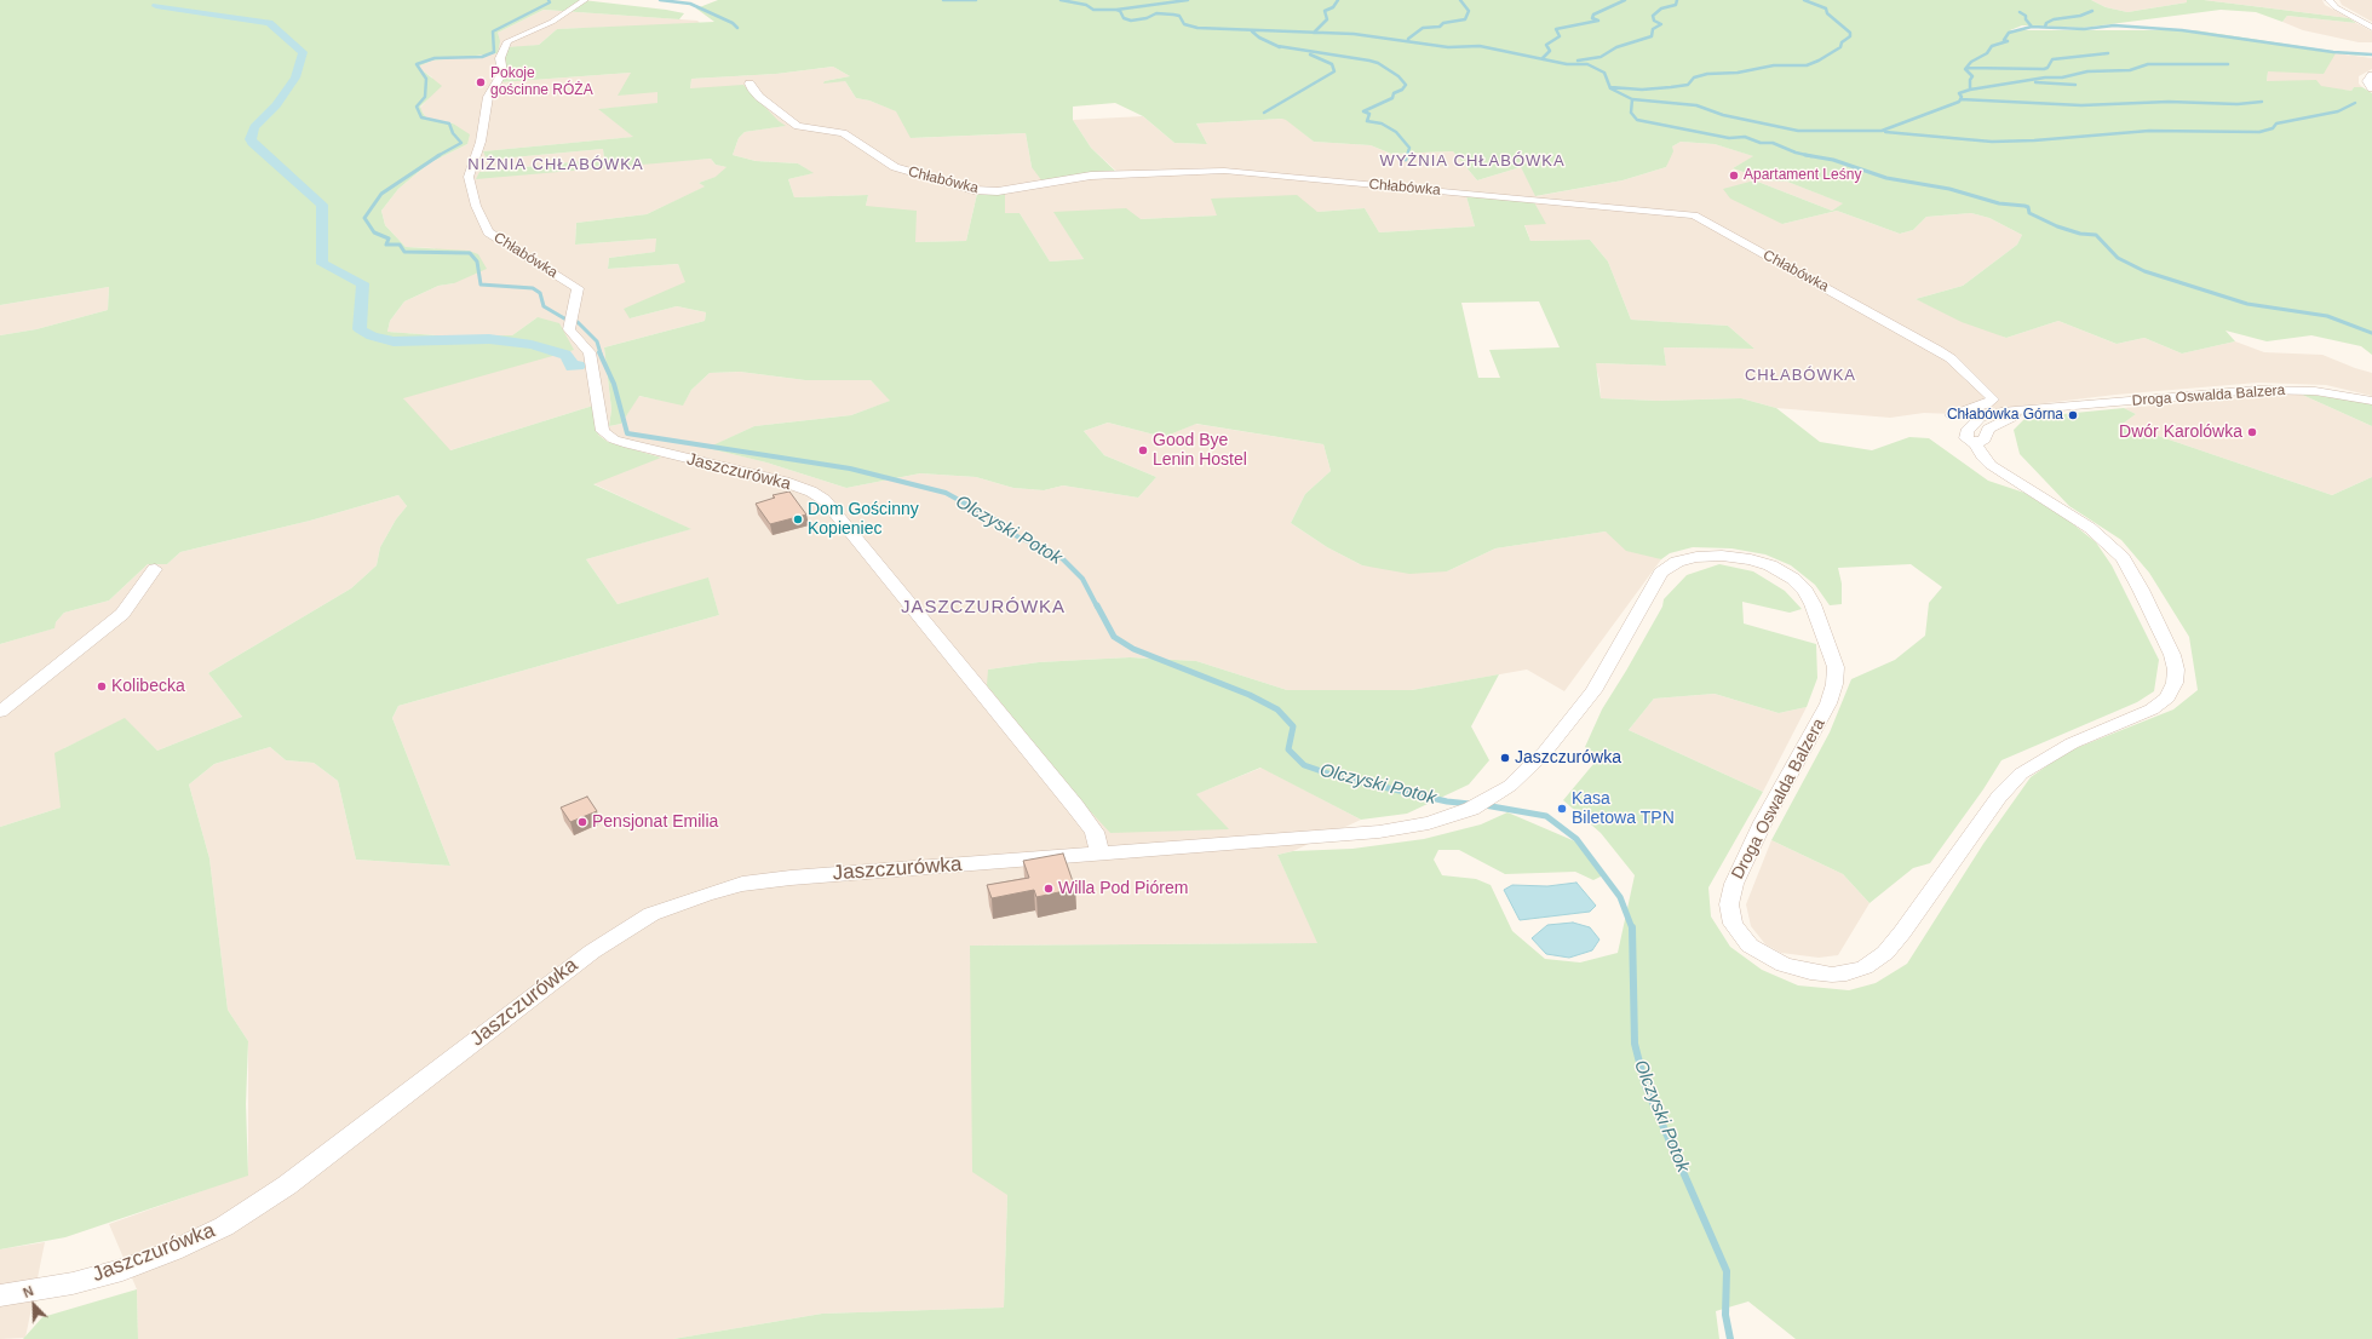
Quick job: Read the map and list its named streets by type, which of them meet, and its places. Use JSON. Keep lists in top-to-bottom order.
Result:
{
  "streets": {
    "street": ["Chłabówka", "Droga Oswalda Balzera", "Jaszczurówka"]
  },
  "crossings": [
    ["Chłabówka", "Jaszczurówka"],
    ["Droga Oswalda Balzera", "Jaszczurówka"]
  ],
  "districts": [
    "WYŻNIA CHŁABÓWKA",
    "NIŻNIA CHŁABÓWKA",
    "CHŁABÓWKA",
    "JASZCZURÓWKA"
  ],
  "water": ["Olczyski Potok"],
  "places": [
    "Pokoje gościnne RÓŻA",
    "Apartament Leśny",
    "Chłabówka Górna",
    "Dwór Karolówka",
    "Good Bye Lenin Hostel",
    "Dom Gościnny Kopieniec",
    "Kolibecka",
    "Jaszczurówka",
    "Kasa Biletowa TPN",
    "Pensjonat Emilia",
    "Willa Pod Piórem"
  ],
  "north": "top left"
}
